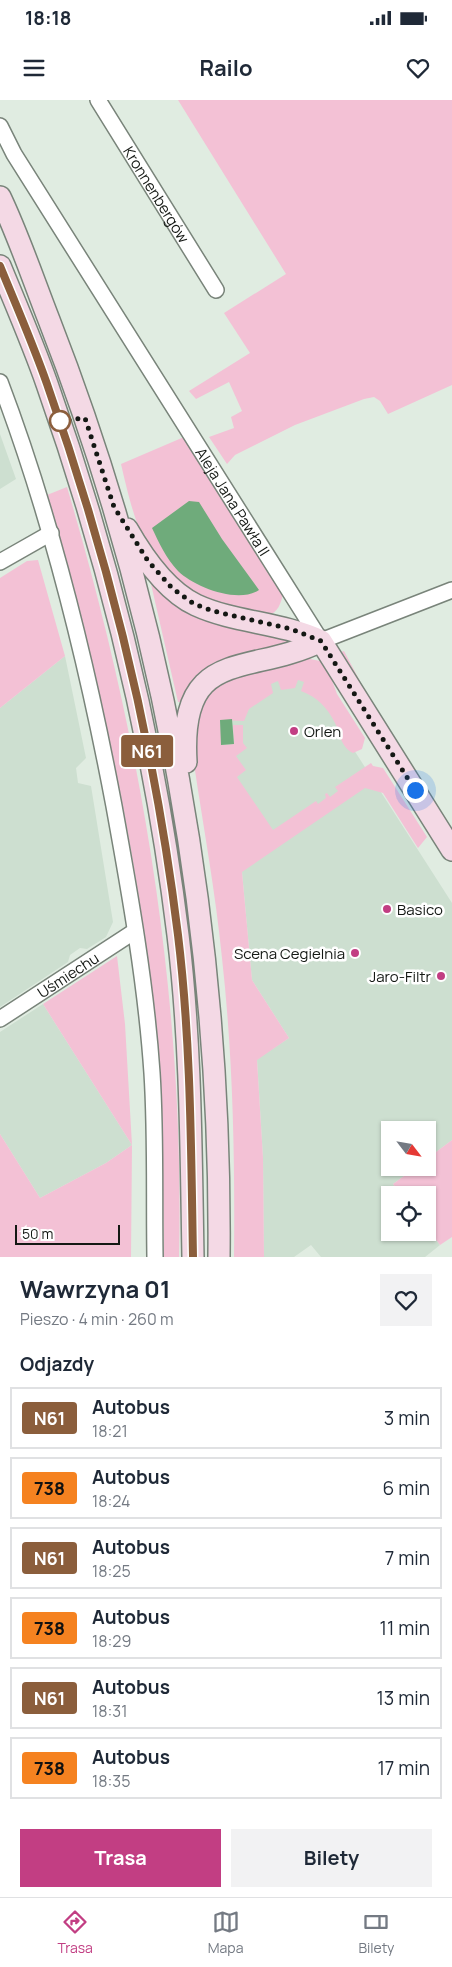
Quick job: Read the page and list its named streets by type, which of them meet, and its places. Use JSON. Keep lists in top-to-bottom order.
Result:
{
  "streets": {
    "main road": ["Aleja Jana Pawła II"],
    "street": ["Kronnenbergów", "Uśmiechu"]
  },
  "places": [
    "Orlen",
    "Basico",
    "Scena Cegielnia",
    "Jaro-Filtr"
  ],
  "lines": ["bus line N61"],
  "scale_bar": "50 m",
  "north": "bottom right",
  "page": {
    "status": "18:18",
    "header": "Railo",
    "on_map": "N61",
    "scale": "50 m",
    "heading": [
      ["Wawrzyna 01", "Pieszo · 4 min · 260 m"],
      "Odjazdy"
    ],
    "list": [
      {
        "mark": "N61",
        "name": "Autobus",
        "note": "18:21",
        "value": "3 min"
      },
      {
        "mark": "738",
        "name": "Autobus",
        "note": "18:24",
        "value": "6 min"
      },
      {
        "mark": "N61",
        "name": "Autobus",
        "note": "18:25",
        "value": "7 min"
      },
      {
        "mark": "738",
        "name": "Autobus",
        "note": "18:29",
        "value": "11 min"
      },
      {
        "mark": "N61",
        "name": "Autobus",
        "note": "18:31",
        "value": "13 min"
      },
      {
        "mark": "738",
        "name": "Autobus",
        "note": "18:35",
        "value": "17 min"
      }
    ],
    "buttons": ["Trasa", "Bilety"],
    "tabs": ["Trasa", "Mapa", "Bilety"]
  }
}
